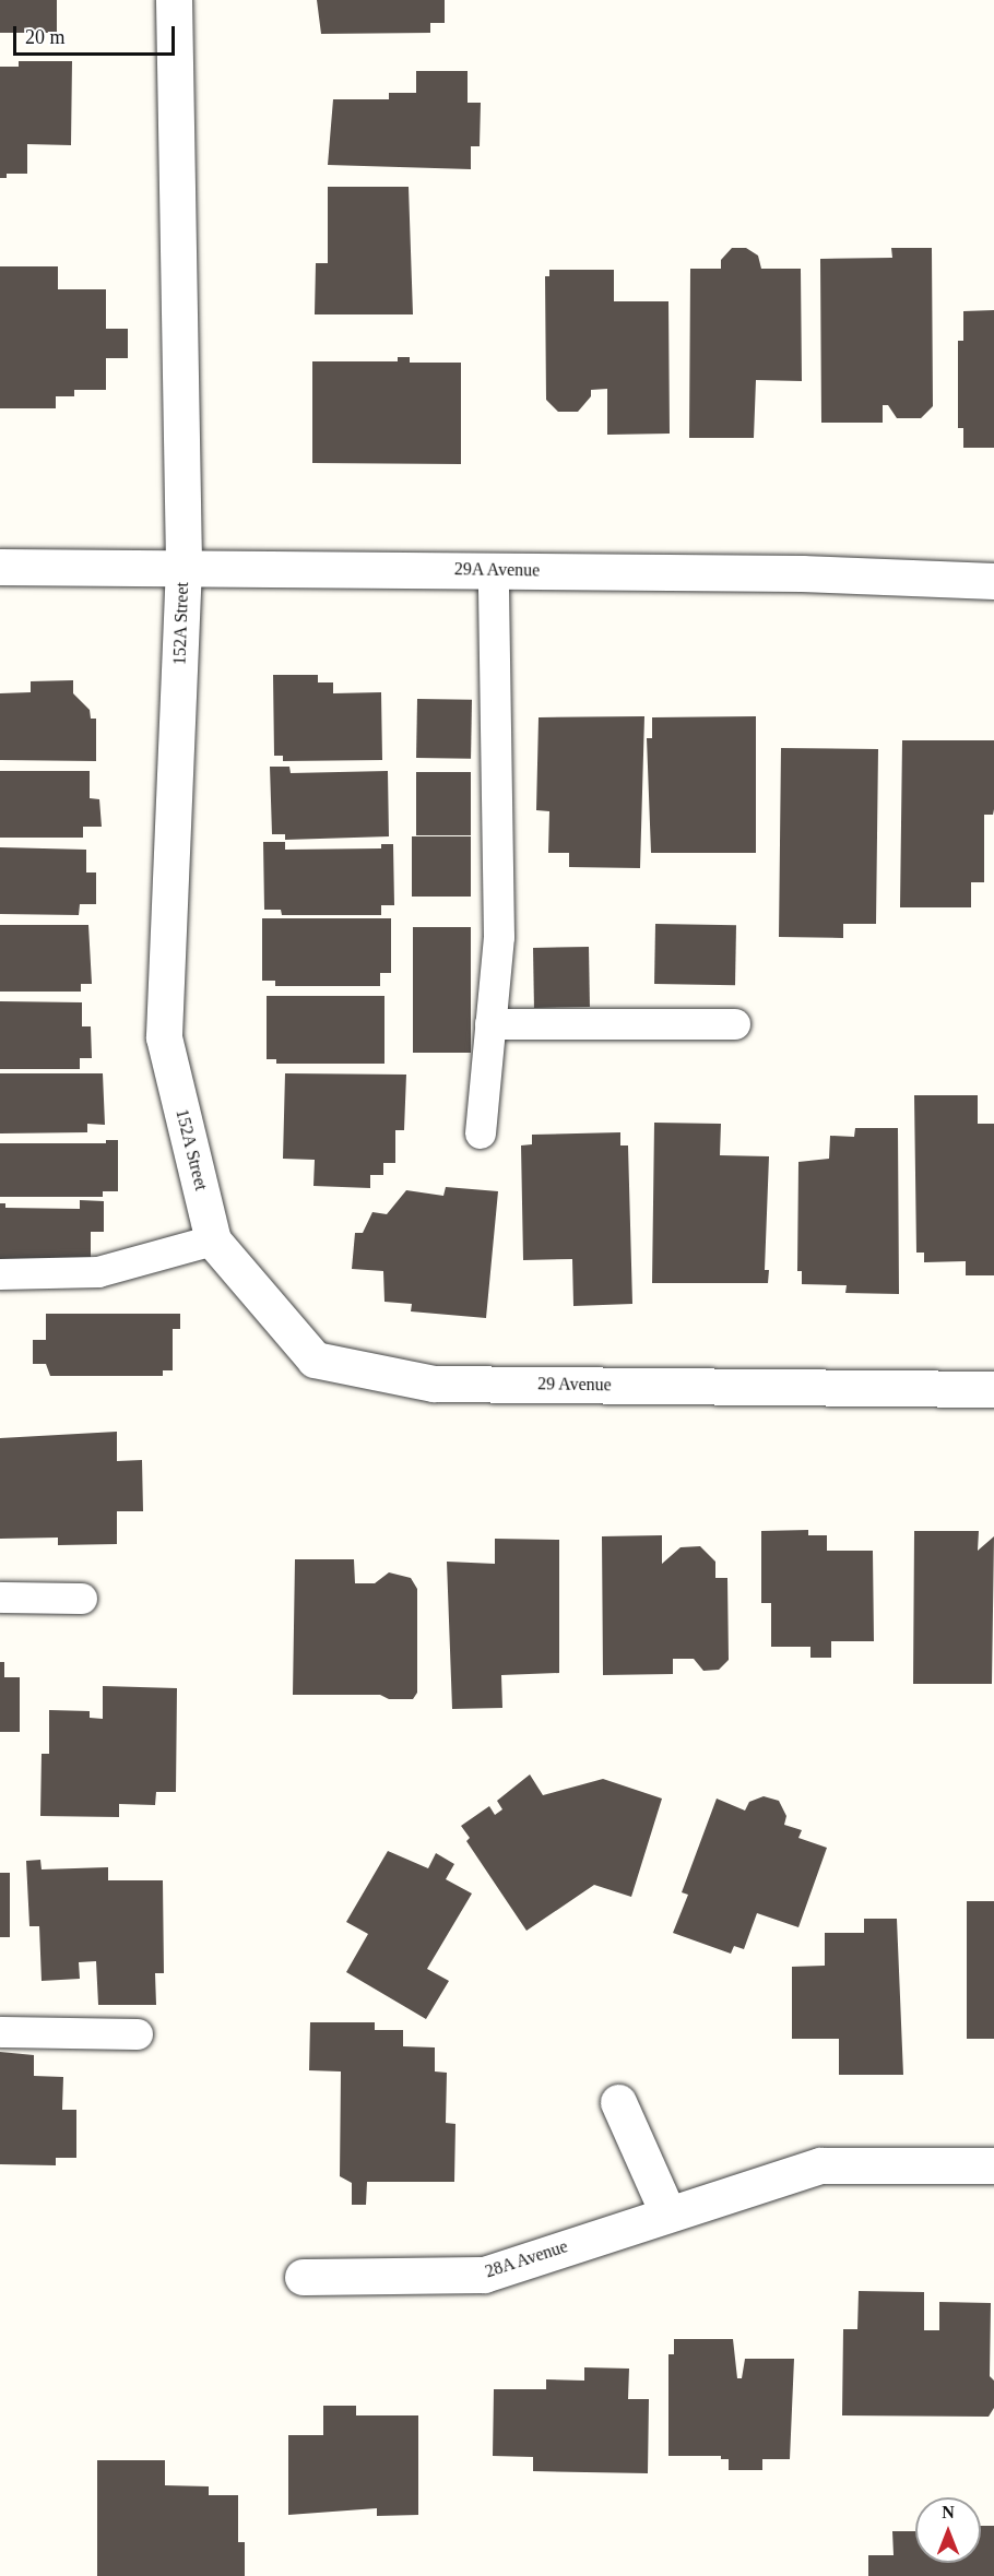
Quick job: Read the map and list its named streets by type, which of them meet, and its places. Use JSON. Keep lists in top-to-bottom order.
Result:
{
  "streets": {
    "street": [
      "29A Avenue",
      "152A Street",
      "29 Avenue",
      "28A Avenue"
    ]
  },
  "crossings": [
    ["29A Avenue", "152A Street"],
    ["152A Street", "29 Avenue"]
  ],
  "scale_bar": "20 m",
  "north": "top"
}
